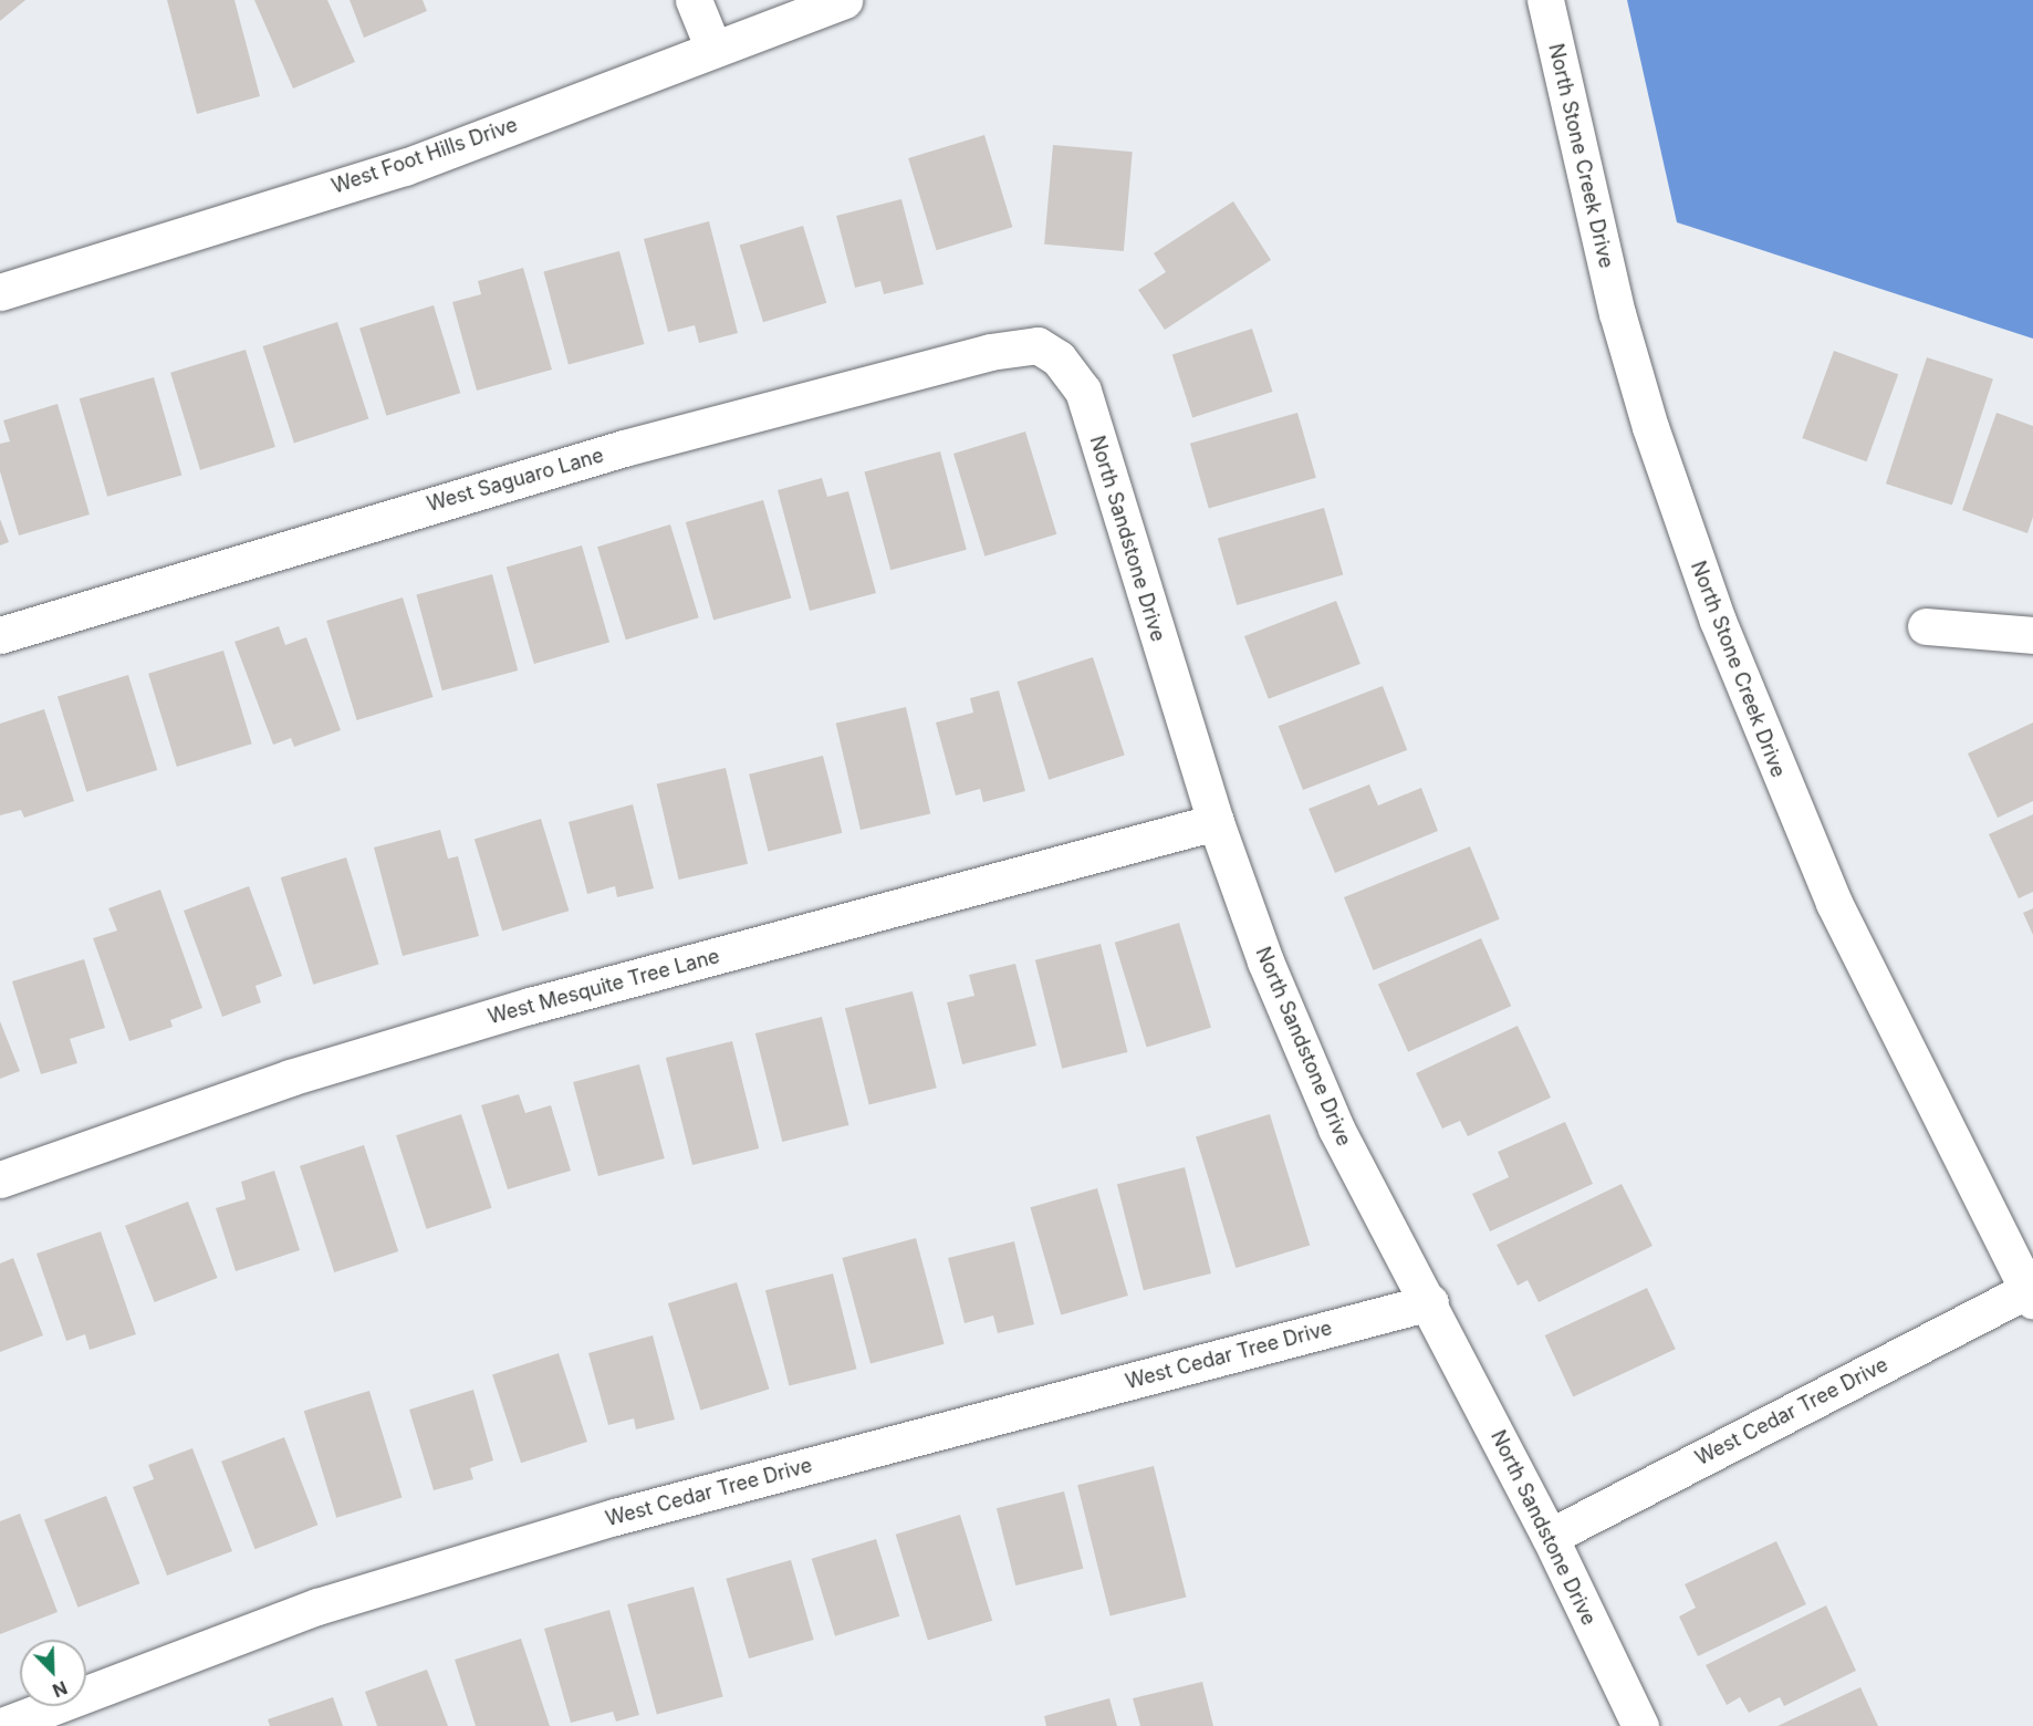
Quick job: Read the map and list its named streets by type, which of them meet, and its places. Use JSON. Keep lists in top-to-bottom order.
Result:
{
  "streets": {
    "street": [
      "West Foot Hills Drive",
      "North Stone Creek Drive",
      "West Saguaro Lane",
      "North Sandstone Drive",
      "West Mesquite Tree Lane",
      "West Cedar Tree Drive"
    ]
  },
  "crossings": [
    ["North Stone Creek Drive", "West Cedar Tree Drive"],
    ["West Saguaro Lane", "North Sandstone Drive"],
    ["North Sandstone Drive", "West Mesquite Tree Lane"],
    ["North Sandstone Drive", "West Cedar Tree Drive"]
  ],
  "north": "bottom right"
}
